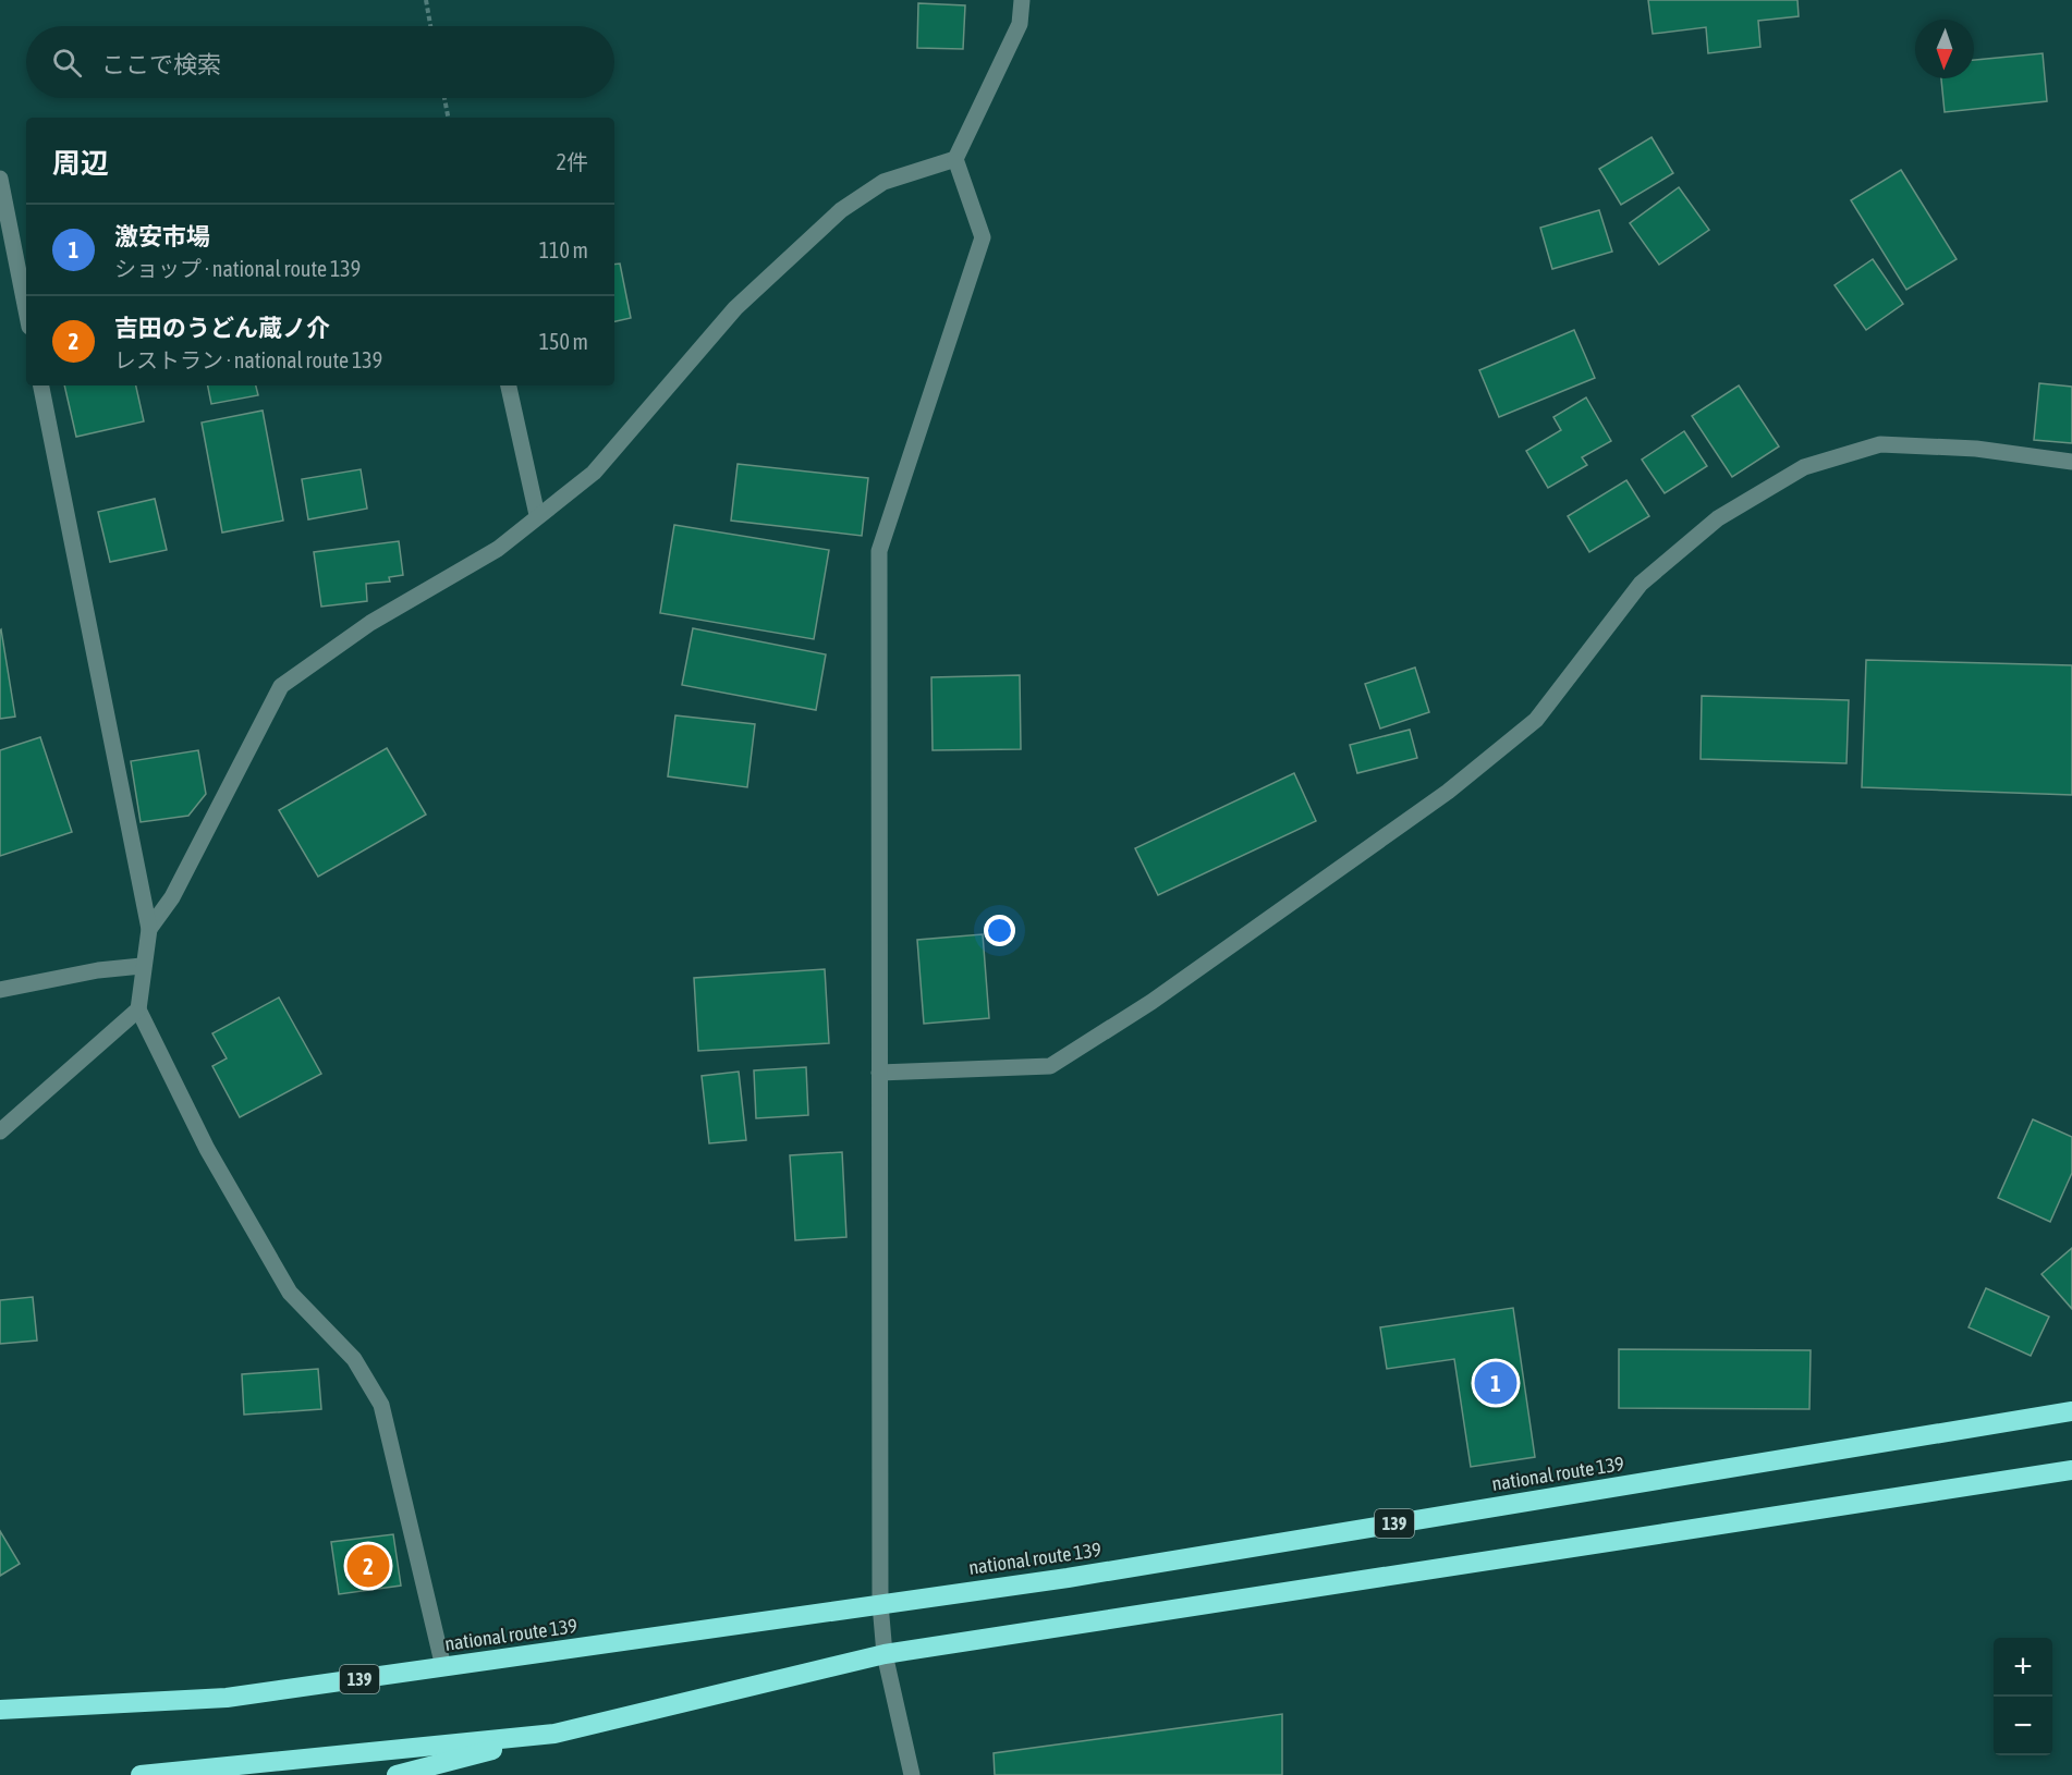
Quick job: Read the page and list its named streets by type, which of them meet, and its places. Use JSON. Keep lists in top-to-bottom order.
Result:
{
  "streets": {
    "highway": ["national route 139", "139"]
  },
  "north": "bottom",
  "page": {
    "search": "ここで検索",
    "heading": ["周辺", "2件"],
    "list": [
      {
        "mark": "1",
        "name": "激安市場",
        "note": "ショップ · national route 139",
        "value": "110 m"
      },
      {
        "mark": "2",
        "name": "吉田のうどん蔵ノ介",
        "note": "レストラン · national route 139",
        "value": "150 m"
      }
    ],
    "pins": ["1", "2"],
    "map_buttons": ["+", "−"]
  }
}
